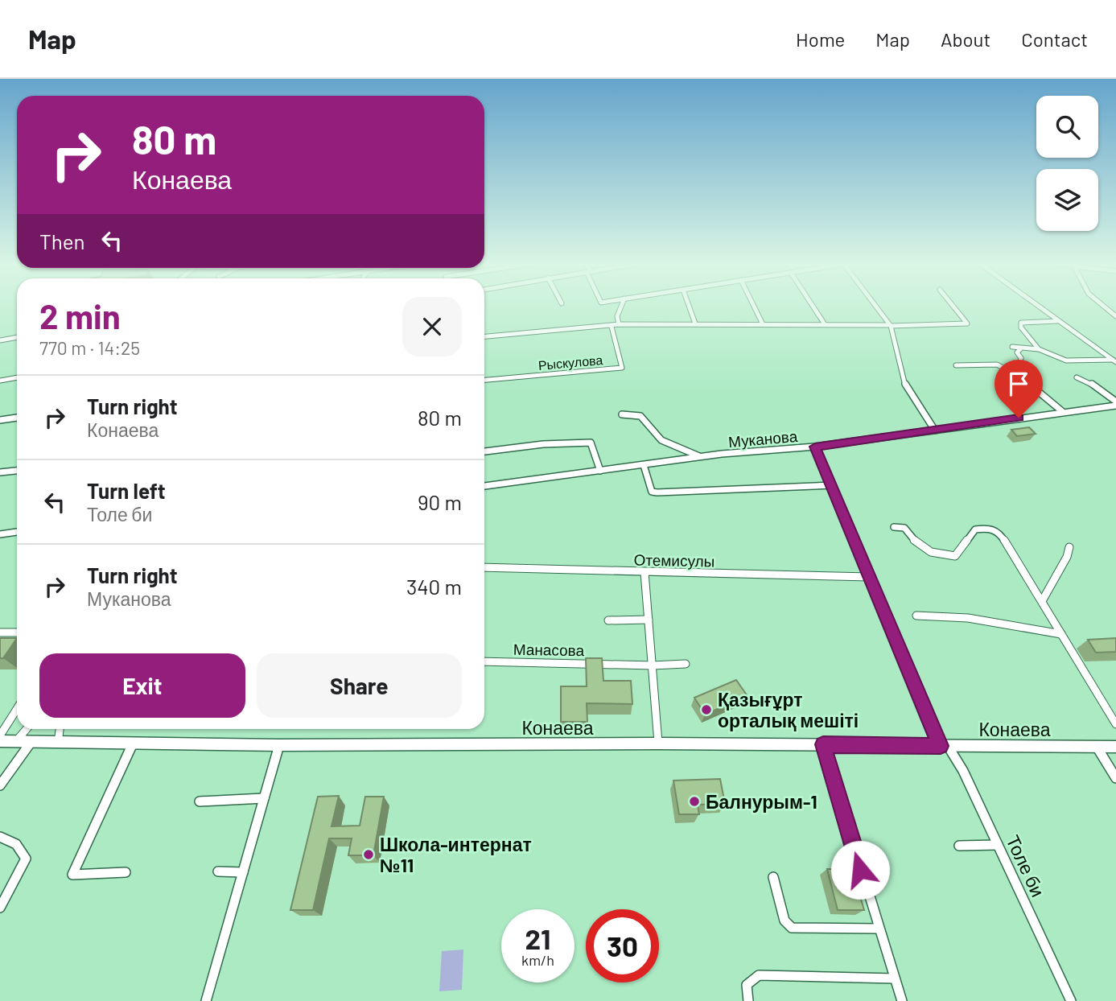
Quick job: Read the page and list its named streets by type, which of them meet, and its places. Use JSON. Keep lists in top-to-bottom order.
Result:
{
  "streets": {
    "main road": ["Конаева"],
    "street": [
      "Рыскулова",
      "Муканова",
      "Отемисулы",
      "Манасова",
      "Толе би"
    ]
  },
  "crossings": [
    ["Муканова", "Толе би"],
    ["Отемисулы", "Толе би"],
    ["Конаева", "Толе би"]
  ],
  "places": ["Қазығұрт орталық мешіті", "Балнурым-1", "Школа-интернат №11"],
  "page": {
    "header": "Map",
    "nav": [
      "Home",
      "Map",
      "About",
      "Contact"
    ],
    "turn": ["80 m", "Конаева"],
    "then": "Then",
    "heading": ["2 min", "770 m · 14:25"],
    "list": [
      {
        "name": "Turn right",
        "note": "Конаева",
        "value": "80 m"
      },
      {
        "name": "Turn left",
        "note": "Толе би",
        "value": "90 m"
      },
      {
        "name": "Turn right",
        "note": "Муканова",
        "value": "340 m"
      }
    ],
    "buttons": ["Exit", "Share"],
    "speed": "21 km/h",
    "limit": "30"
  }
}
